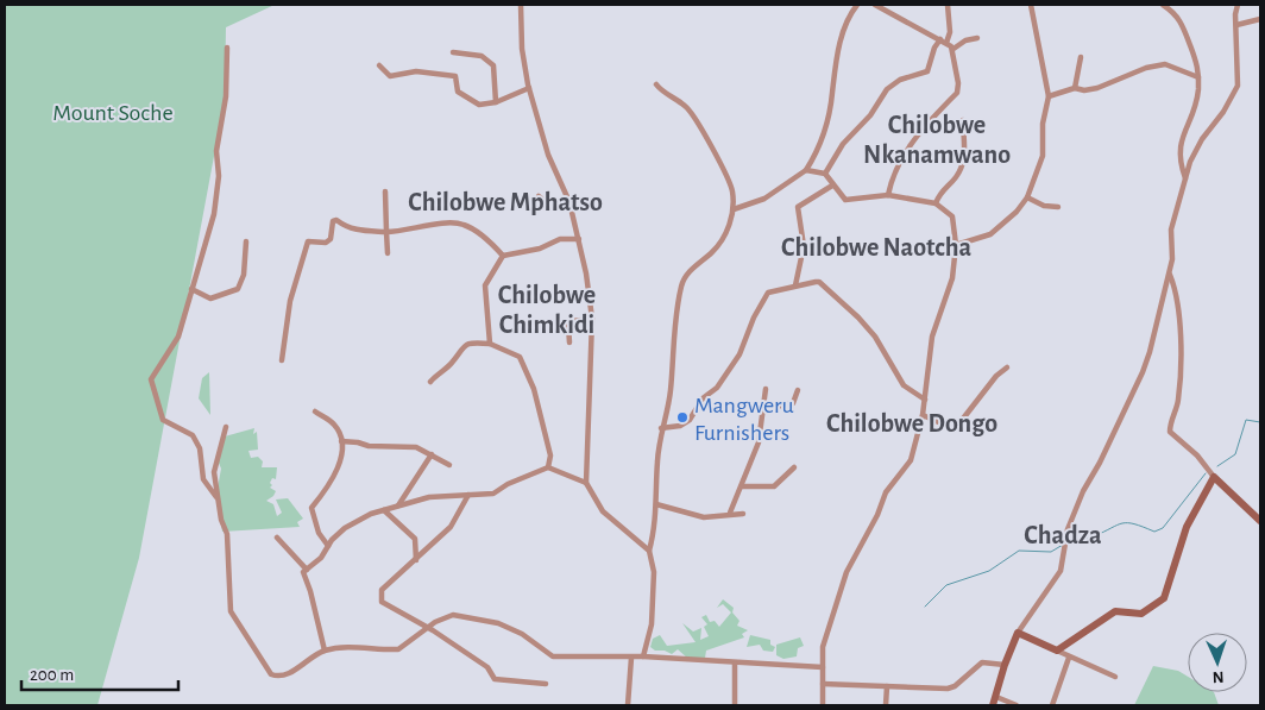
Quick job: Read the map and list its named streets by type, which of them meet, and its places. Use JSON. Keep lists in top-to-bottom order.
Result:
{
  "districts": [
    "Chilobwe Nkanamwano",
    "Chilobwe Mphatso",
    "Chilobwe Naotcha",
    "Chilobwe Chimkidi",
    "Chilobwe Dongo",
    "Chadza"
  ],
  "parks": ["Mount Soche"],
  "places": ["Mangweru Furnishers"],
  "scale_bar": "200 m",
  "north": "bottom"
}
